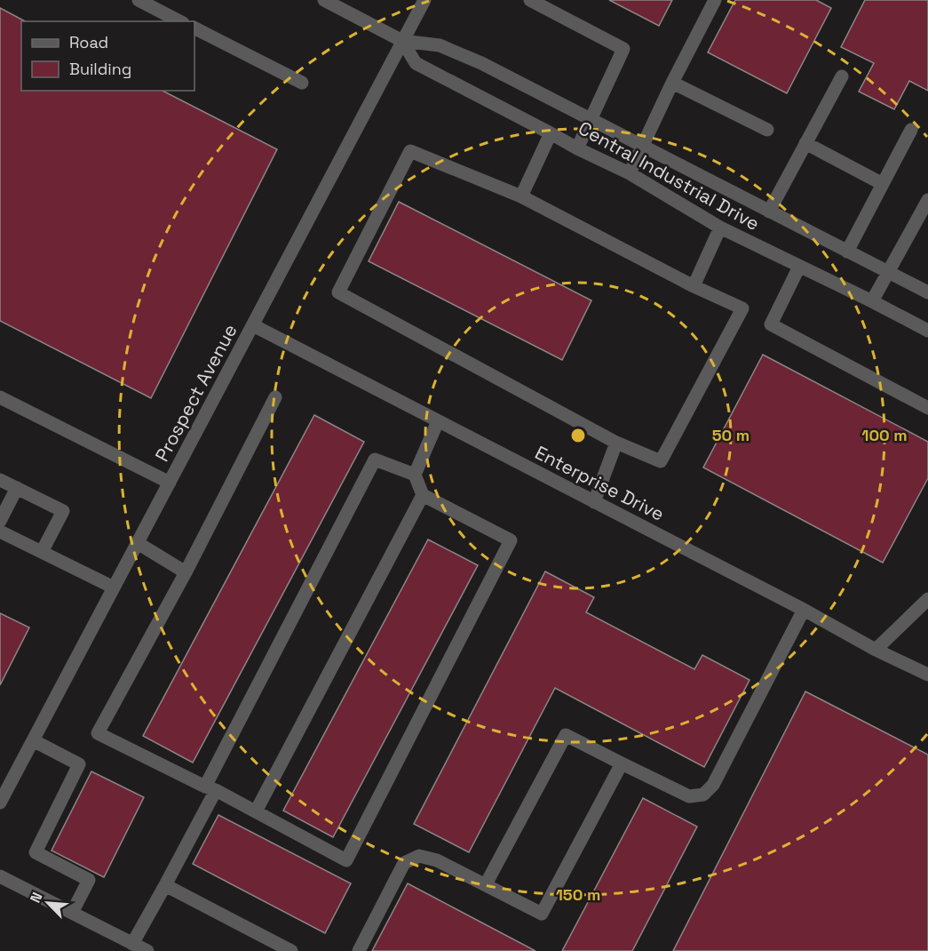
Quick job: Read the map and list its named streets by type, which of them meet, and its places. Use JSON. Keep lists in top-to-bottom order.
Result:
{
  "streets": {
    "street": ["Central Industrial Drive", "Prospect Avenue", "Enterprise Drive"]
  },
  "crossings": [
    ["Central Industrial Drive", "Prospect Avenue"],
    ["Prospect Avenue", "Enterprise Drive"]
  ],
  "legend": ["Road", "Building"],
  "north": "top left",
  "rings": ["50 m", "100 m", "150 m"]
}
